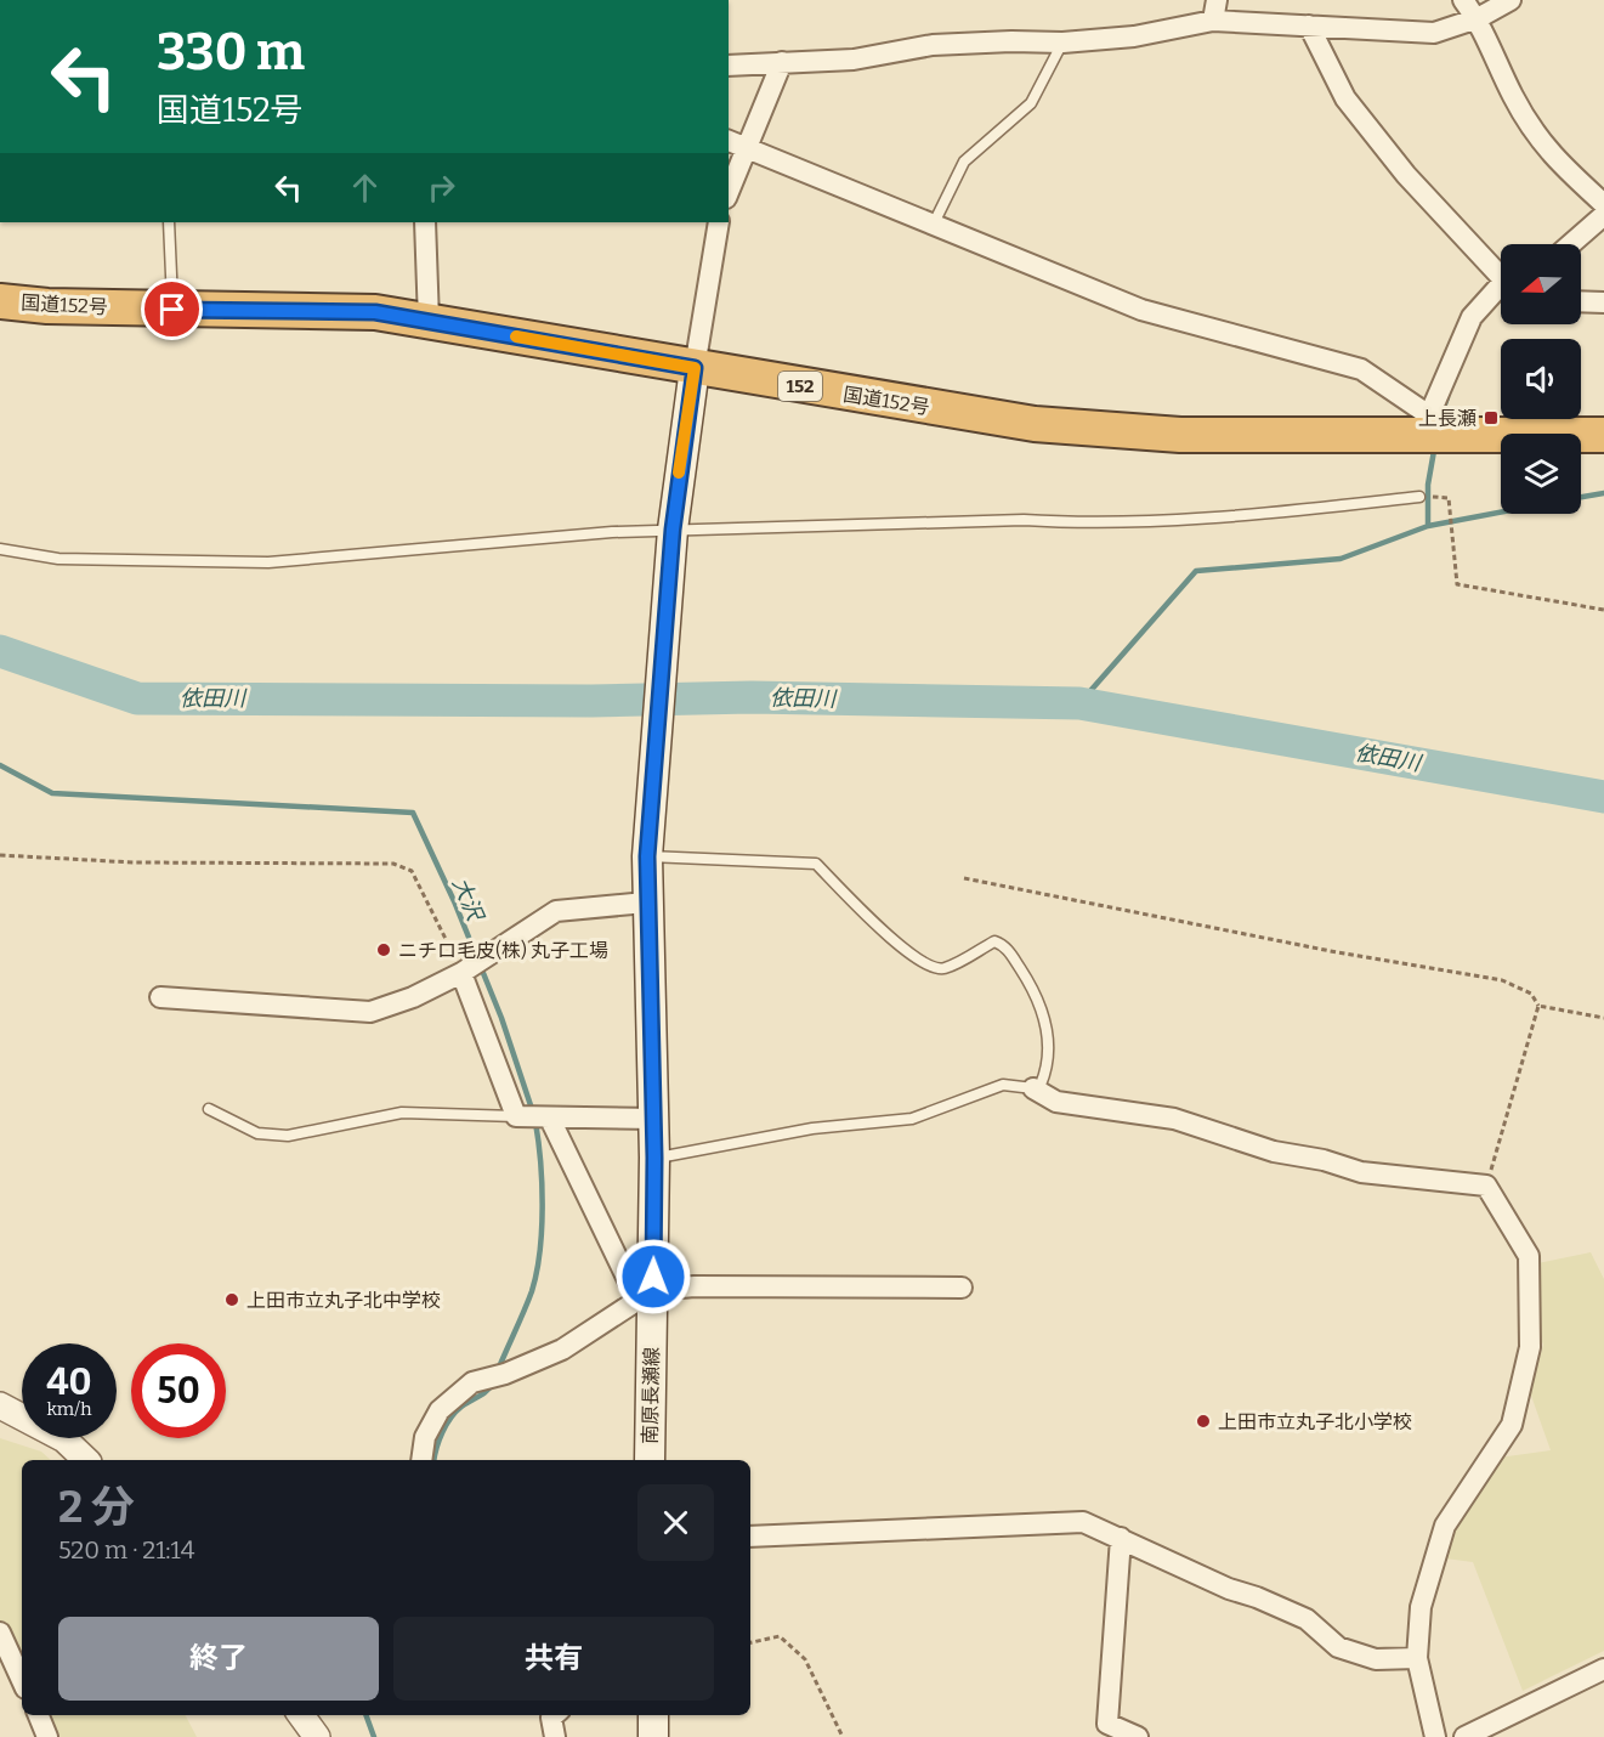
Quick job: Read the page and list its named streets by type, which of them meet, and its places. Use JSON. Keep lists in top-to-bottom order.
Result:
{
  "streets": {
    "highway": ["国道152号", "152"],
    "main road": ["南原長瀬線"]
  },
  "crossings": [
    ["国道152号", "南原長瀬線"]
  ],
  "water": ["依田川", "大沢"],
  "places": {
    "transit": ["上長瀬"],
    "other": ["ニチロ毛皮(株) 丸子工場", "上田市立丸子北中学校", "上田市立丸子北小学校"]
  },
  "north": "left",
  "page": {
    "turn": ["330 m", "国道152号"],
    "speed": "40 km/h",
    "limit": "50",
    "heading": ["2 分", "520 m · 21:14"],
    "buttons": ["終了", "共有"]
  }
}
